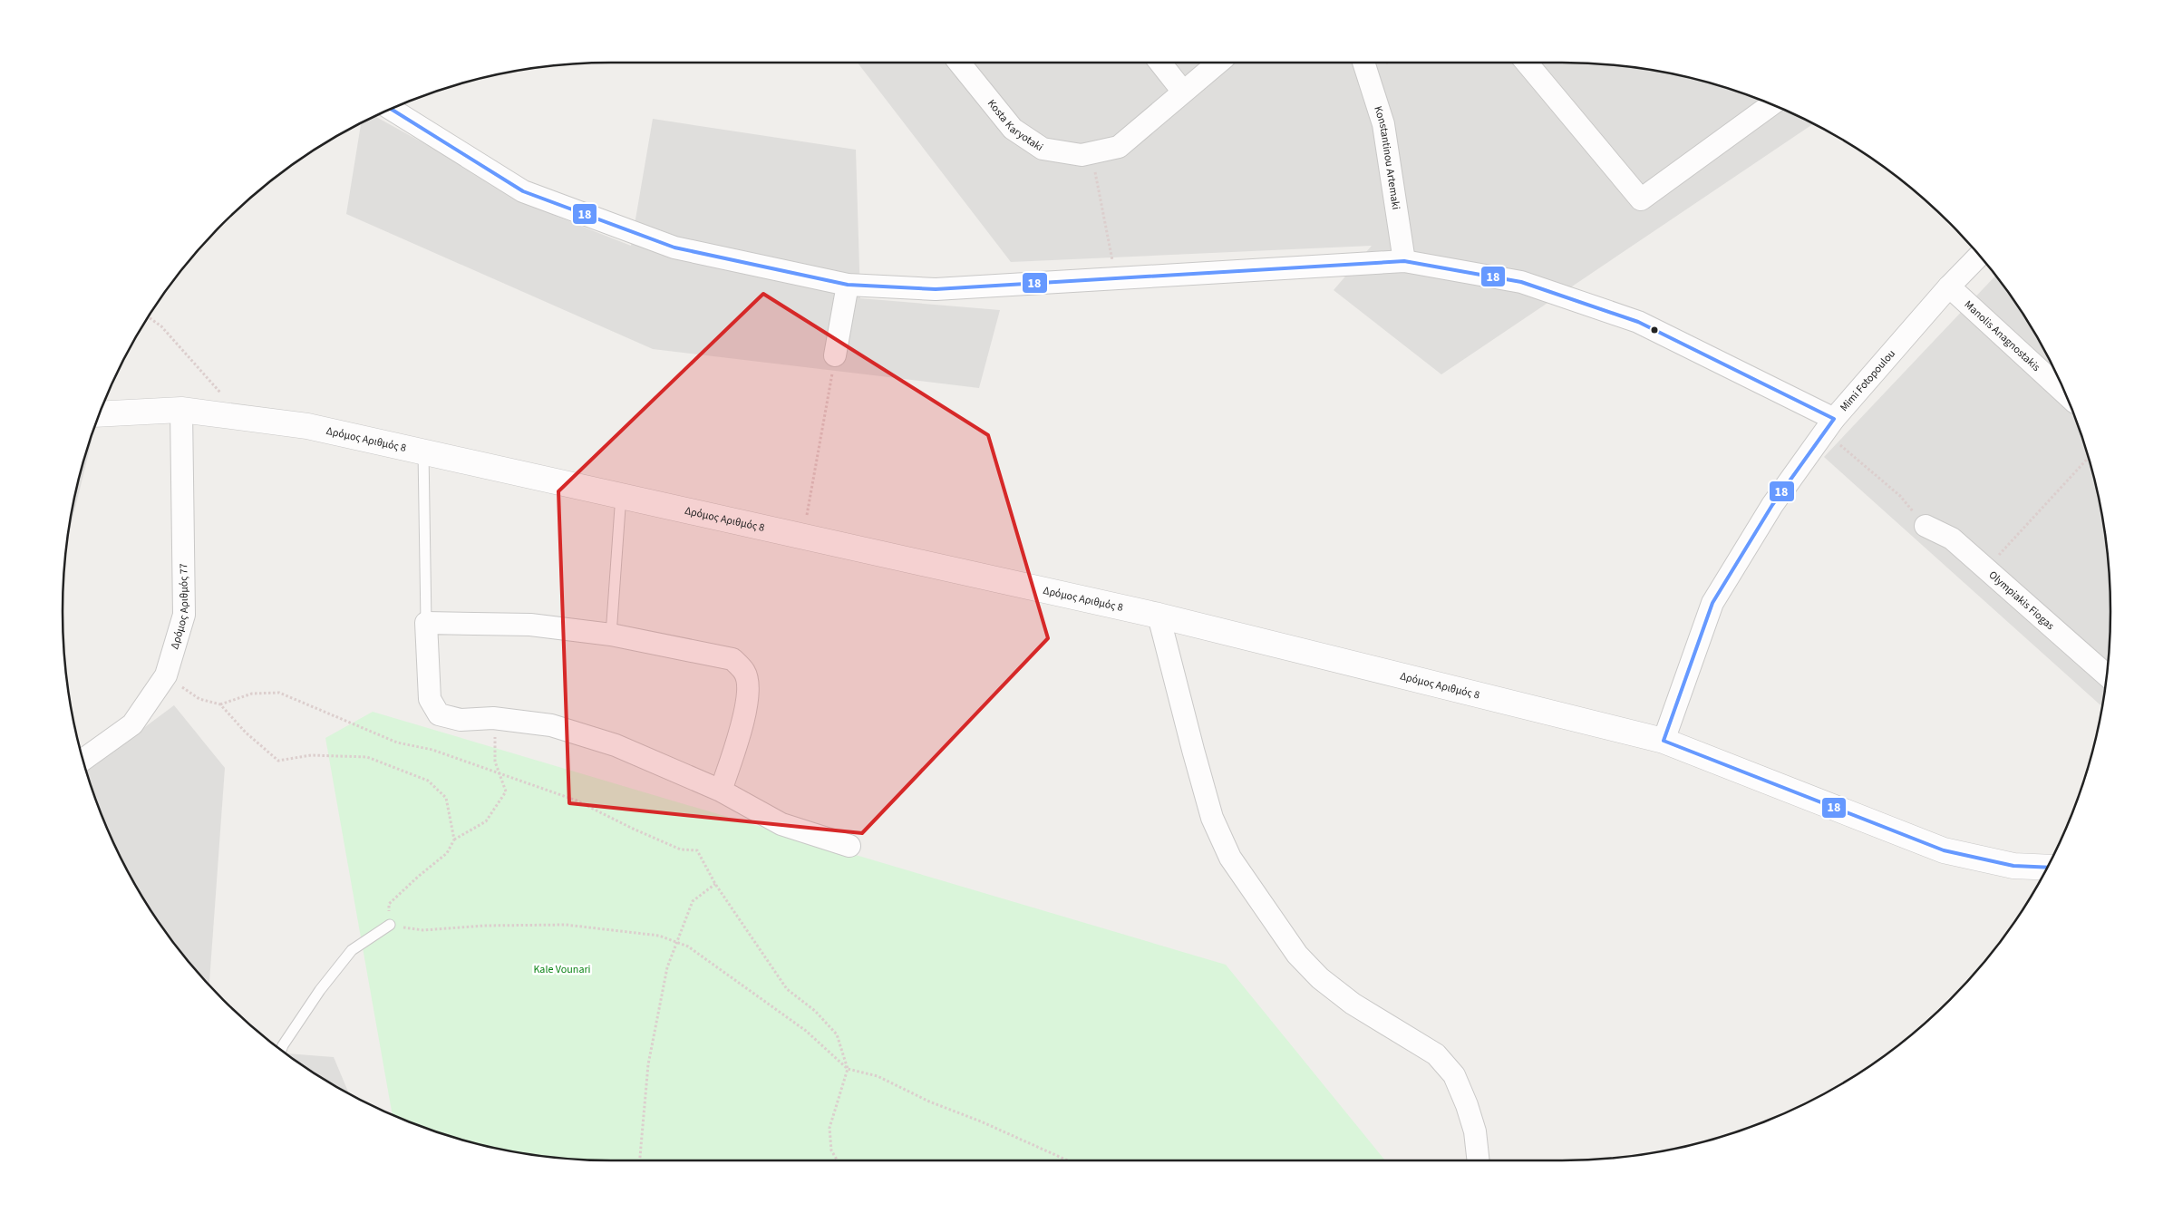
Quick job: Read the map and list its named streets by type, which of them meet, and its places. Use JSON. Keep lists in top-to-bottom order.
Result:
{
  "streets": {
    "street": [
      "Kosta Karyotaki",
      "Konstantinou Artemaki",
      "Manolis Anagnostakis",
      "Mimi Fotopoulou",
      "Δρόμος Αριθμός 8",
      "Olympiakis Fiogas",
      "Δρόμος Αριθμός 77"
    ]
  },
  "crossings": [
    ["Manolis Anagnostakis", "Mimi Fotopoulou"],
    ["Mimi Fotopoulou", "Δρόμος Αριθμός 8"],
    ["Δρόμος Αριθμός 8", "Δρόμος Αριθμός 77"]
  ],
  "parks": ["Kale Vounari"],
  "lines": ["transit line 18"]
}
